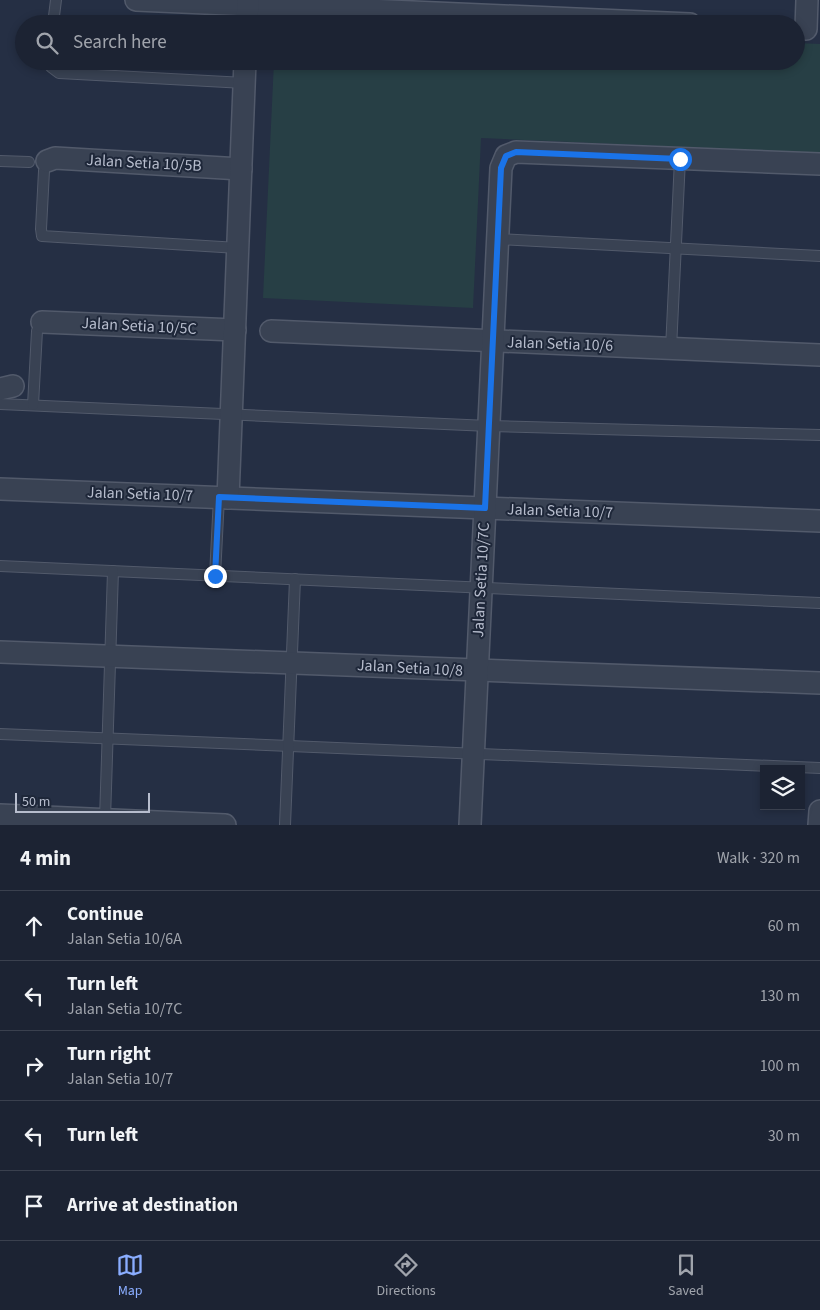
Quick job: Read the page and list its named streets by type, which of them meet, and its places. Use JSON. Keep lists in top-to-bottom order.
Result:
{
  "streets": {
    "street": [
      "Jalan Setia 10/5B",
      "Jalan Setia 10/5C",
      "Jalan Setia 10/6",
      "Jalan Setia 10/7",
      "Jalan Setia 10/7C",
      "Jalan Setia 10/8"
    ]
  },
  "crossings": [
    ["Jalan Setia 10/6", "Jalan Setia 10/7C"],
    ["Jalan Setia 10/7", "Jalan Setia 10/7C"],
    ["Jalan Setia 10/7C", "Jalan Setia 10/8"]
  ],
  "scale_bar": "50 m",
  "page": {
    "search": "Search here",
    "scale": "50 m",
    "heading": ["4 min", "Walk · 320 m"],
    "list": [
      ["Continue", "Jalan Setia 10/6A", "60 m"],
      ["Turn left", "Jalan Setia 10/7C", "130 m"],
      ["Turn right", "Jalan Setia 10/7", "100 m"],
      ["Turn left", "30 m"],
      "Arrive at destination"
    ],
    "nav": ["Map", "Directions", "Saved"]
  }
}
